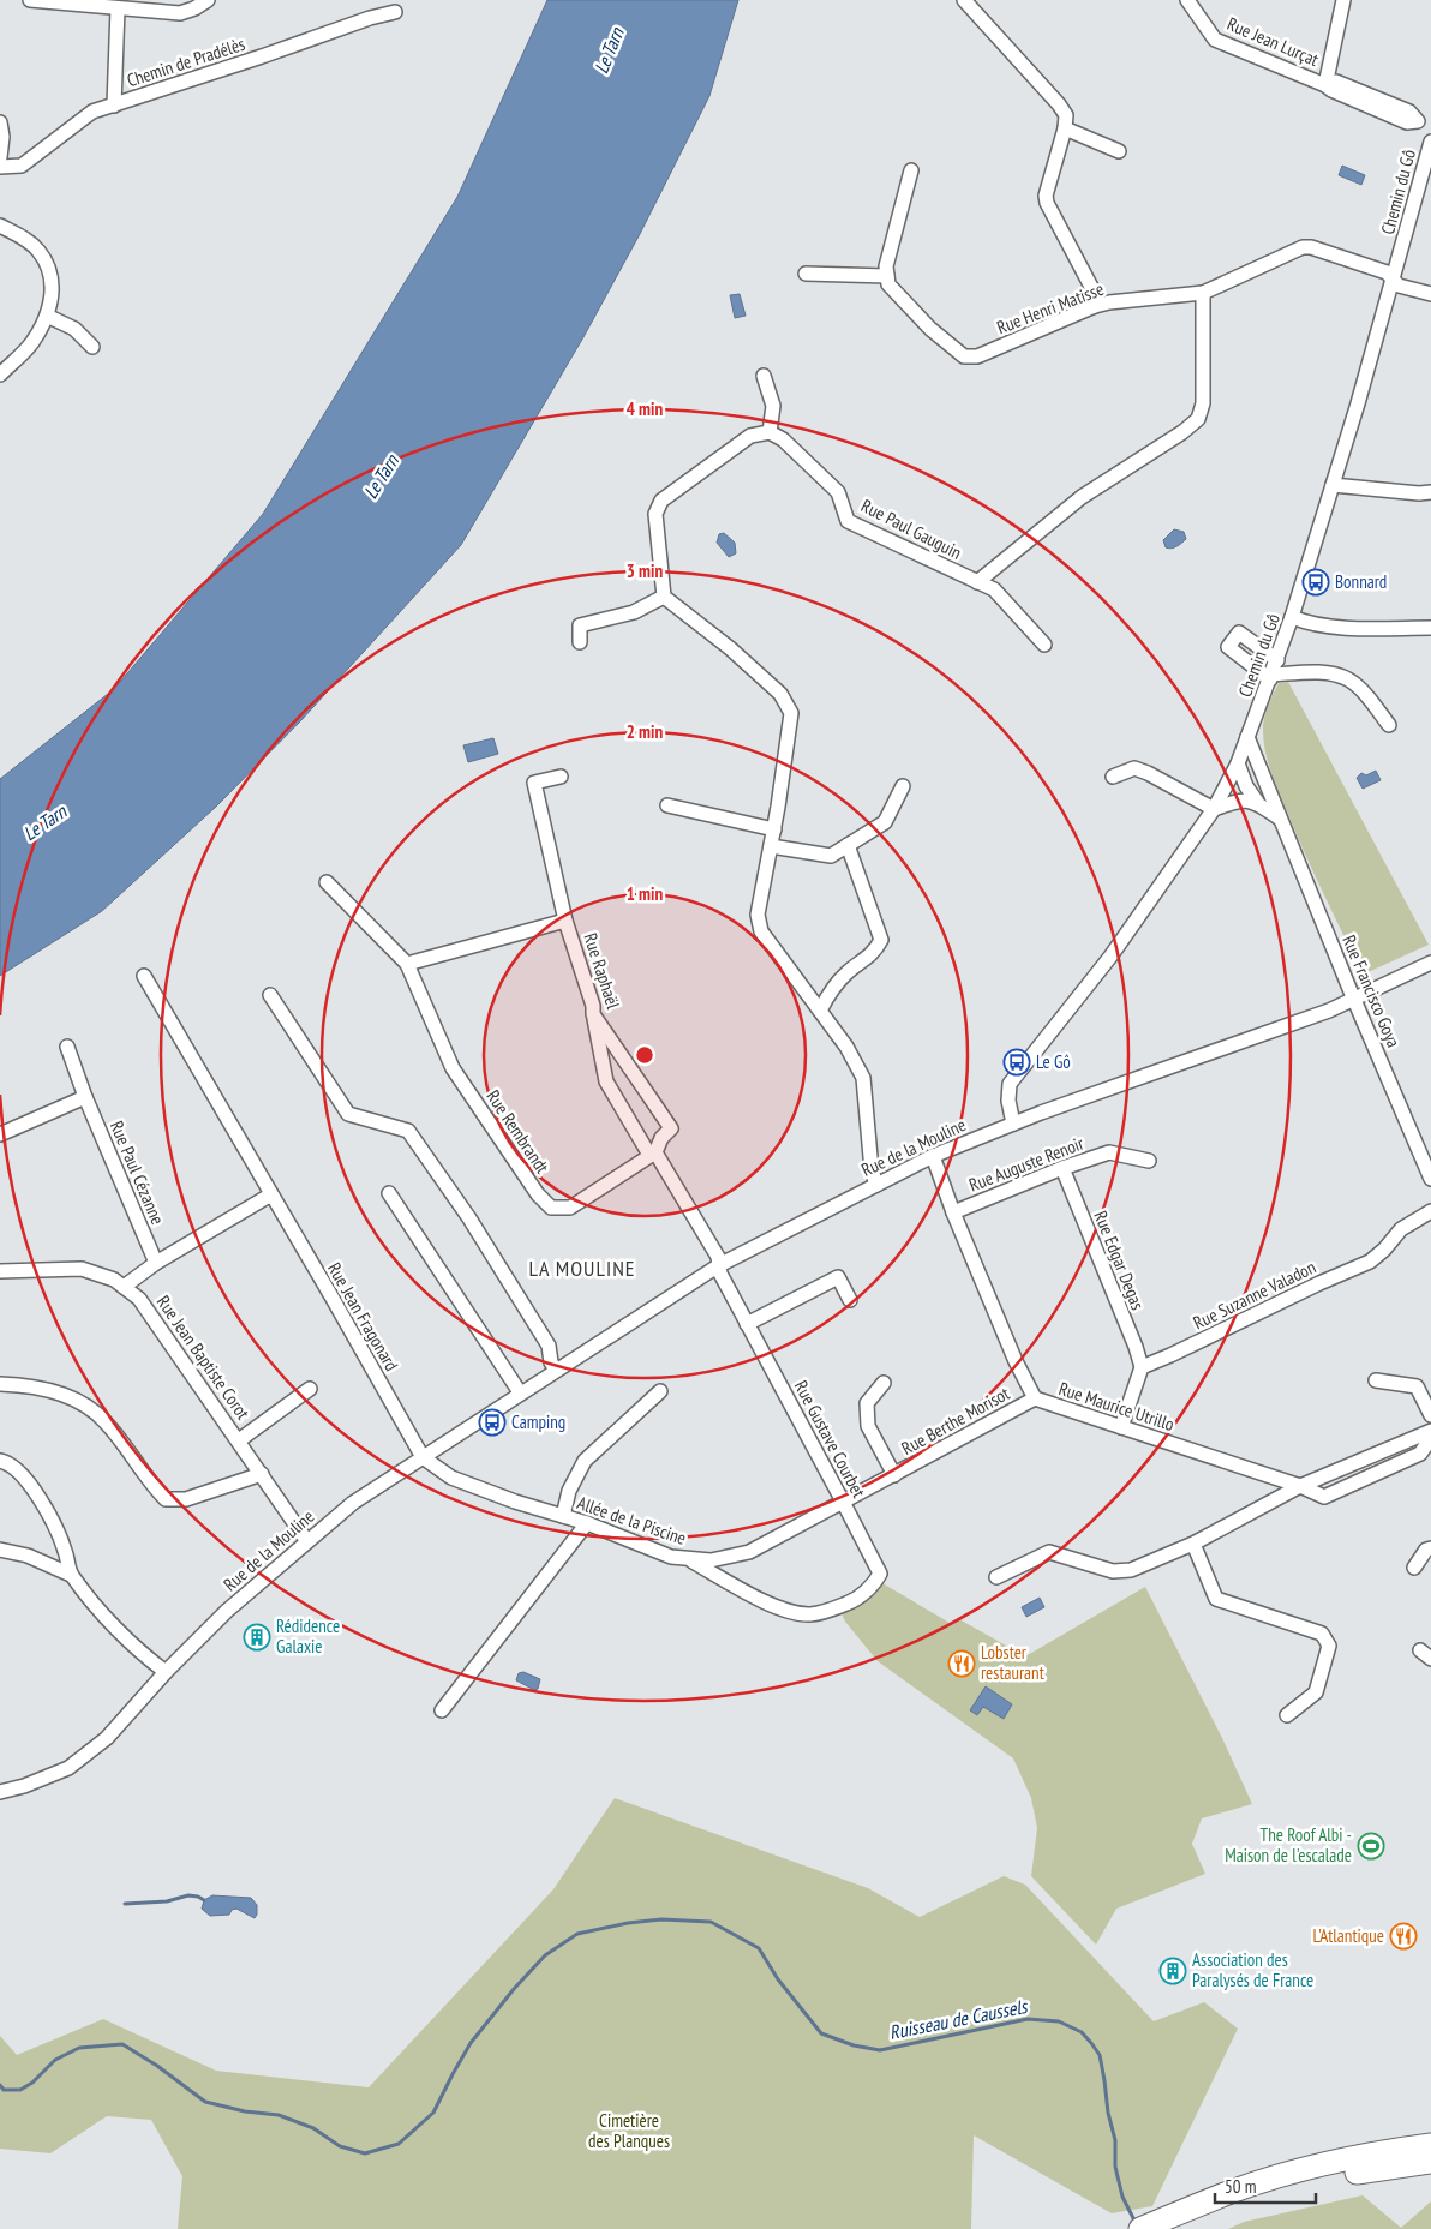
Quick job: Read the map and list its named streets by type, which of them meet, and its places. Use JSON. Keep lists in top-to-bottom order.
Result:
{
  "streets": {
    "street": [
      "Rue Jean Lurçat",
      "Chemin de Pradélès",
      "Chemin du Gô",
      "Rue Henri Matisse",
      "Rue Paul Gauguin",
      "Rue Raphaël",
      "Rue Francisco Goya",
      "Rue Rembrandt",
      "Rue de la Mouline",
      "Rue Auguste Renoir",
      "Rue Paul Cézanne",
      "Rue Edgar Degas",
      "Rue Suzanne Valadon",
      "Rue Jean Fragonard",
      "Rue Jean Baptiste Corot",
      "Rue Maurice Utrillo",
      "Rue Berthe Morisot",
      "Rue Gustave Courbet",
      "Allée de la Piscine"
    ]
  },
  "crossings": [
    ["Chemin du Gô", "Rue Henri Matisse"],
    ["Chemin du Gô", "Rue Francisco Goya"],
    ["Chemin du Gô", "Rue de la Mouline"],
    ["Rue Raphaël", "Rue Rembrandt"],
    ["Rue Francisco Goya", "Rue de la Mouline"],
    ["Rue de la Mouline", "Rue Jean Fragonard"],
    ["Rue de la Mouline", "Rue Jean Baptiste Corot"],
    ["Rue de la Mouline", "Rue Maurice Utrillo"],
    ["Rue de la Mouline", "Rue Gustave Courbet"],
    ["Rue de la Mouline", "Allée de la Piscine"],
    ["Rue Auguste Renoir", "Rue Edgar Degas"],
    ["Rue Auguste Renoir", "Rue Maurice Utrillo"],
    ["Rue Edgar Degas", "Rue Suzanne Valadon"],
    ["Rue Jean Fragonard", "Allée de la Piscine"],
    ["Rue Maurice Utrillo", "Rue Berthe Morisot"],
    ["Rue Berthe Morisot", "Rue Gustave Courbet"],
    ["Rue Berthe Morisot", "Allée de la Piscine"],
    ["Rue Gustave Courbet", "Allée de la Piscine"]
  ],
  "districts": ["LA MOULINE"],
  "water": ["Le Tarn", "Ruisseau de Caussels"],
  "parks": ["Cimetière des Planques"],
  "places": {
    "bus stop": ["Bonnard", "Le Gô", "Camping"],
    "building": ["Rédidence Galaxie", "Association des Paralysés de France"],
    "restaurant": ["Lobster restaurant", "L'Atlantique"],
    "sports": ["The Roof Albi - Maison de l'escalade"]
  },
  "scale_bar": "50 m",
  "rings": [
    "4 min",
    "3 min",
    "2 min",
    "1 min"
  ]
}
